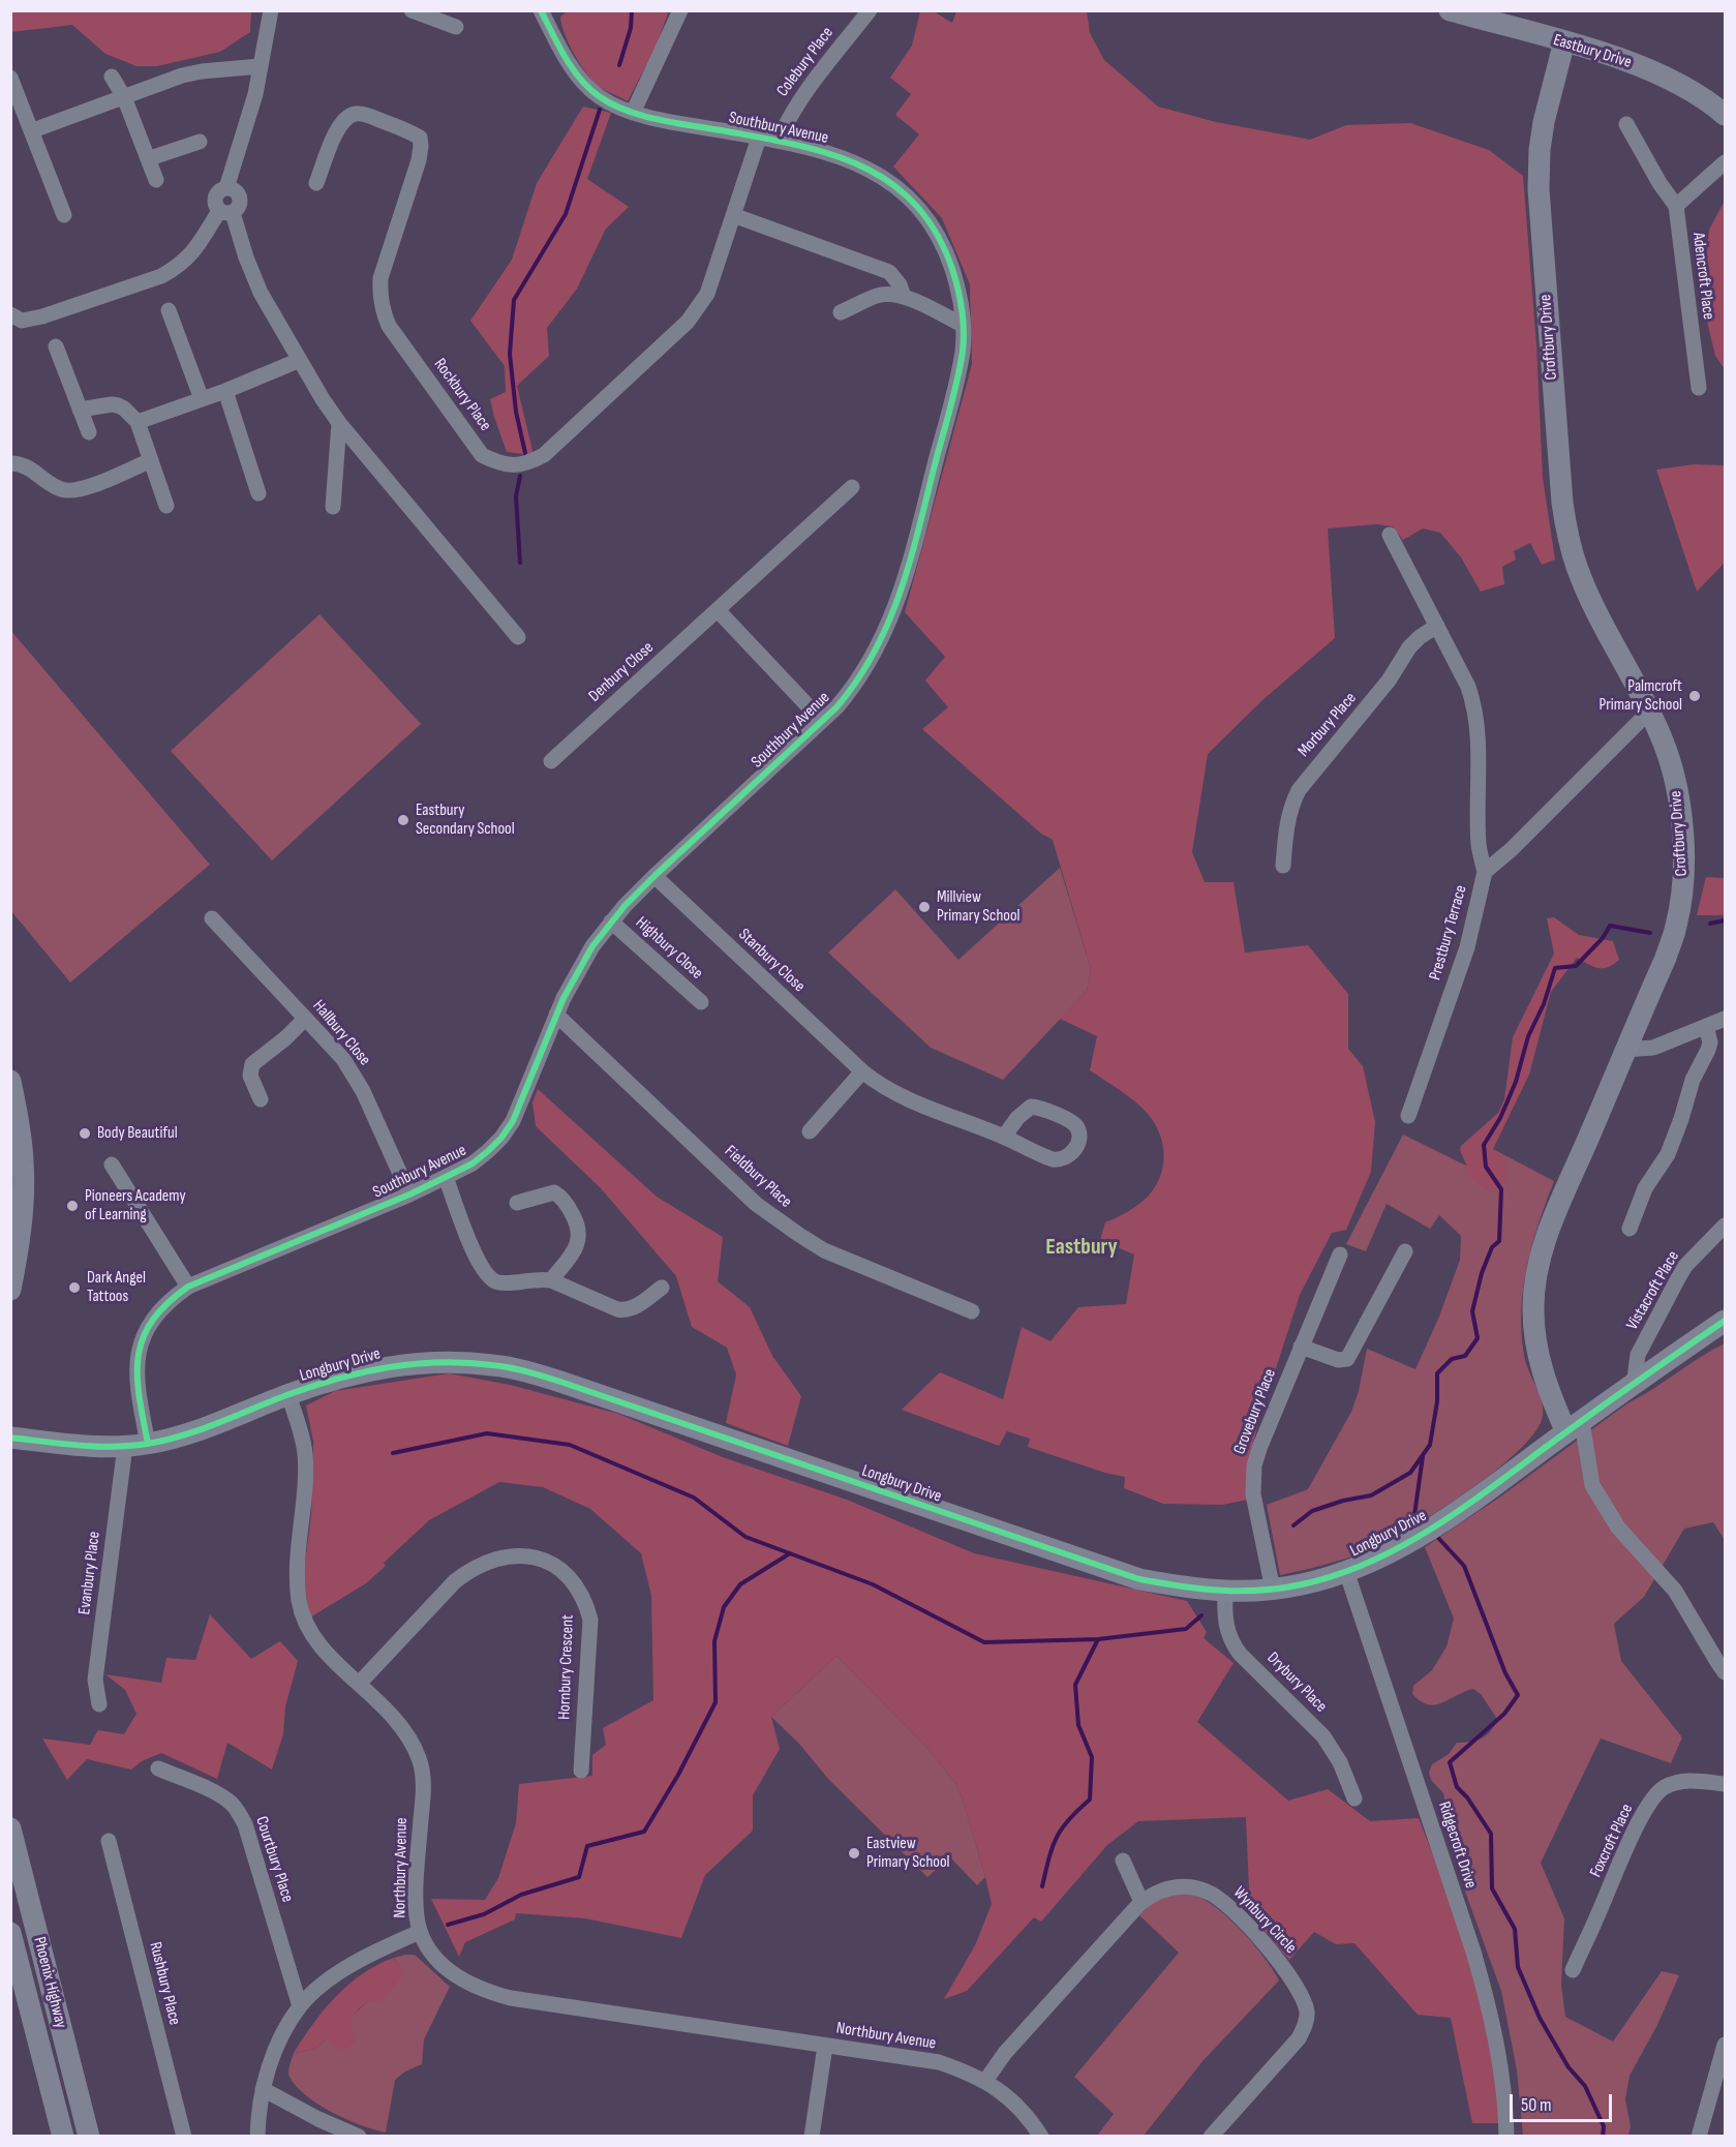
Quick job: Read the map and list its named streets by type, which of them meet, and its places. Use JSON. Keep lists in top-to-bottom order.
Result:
{
  "streets": {
    "street": [
      "Eastbury Drive",
      "Colebury Place",
      "Southbury Avenue",
      "Adencroft Place",
      "Croftbury Drive",
      "Rockbury Place",
      "Denbury Close",
      "Morbury Place",
      "Prestbury Terrace",
      "Highbury Close",
      "Stanbury Close",
      "Hallbury Close",
      "Fieldbury Place",
      "Vistacroft Place",
      "Longbury Drive",
      "Grovebury Place",
      "Evanbury Place",
      "Hornbury Crescent",
      "Drybury Place",
      "Foxcroft Place",
      "Ridgecroft Drive",
      "Courtbury Place",
      "Northbury Avenue",
      "Wynbury Circle",
      "Phoenix Highway",
      "Rushbury Place"
    ]
  },
  "crossings": [
    ["Eastbury Drive", "Croftbury Drive"],
    ["Colebury Place", "Southbury Avenue"],
    ["Southbury Avenue", "Rockbury Place"],
    ["Southbury Avenue", "Highbury Close"],
    ["Southbury Avenue", "Stanbury Close"],
    ["Southbury Avenue", "Hallbury Close"],
    ["Southbury Avenue", "Fieldbury Place"],
    ["Southbury Avenue", "Longbury Drive"],
    ["Croftbury Drive", "Prestbury Terrace"],
    ["Croftbury Drive", "Longbury Drive"],
    ["Vistacroft Place", "Longbury Drive"],
    ["Longbury Drive", "Grovebury Place"],
    ["Longbury Drive", "Evanbury Place"],
    ["Longbury Drive", "Drybury Place"],
    ["Longbury Drive", "Ridgecroft Drive"],
    ["Longbury Drive", "Northbury Avenue"],
    ["Hornbury Crescent", "Northbury Avenue"],
    ["Northbury Avenue", "Wynbury Circle"]
  ],
  "districts": ["Eastbury"],
  "places": [
    "Palmcroft Primary School",
    "Eastbury Secondary School",
    "Millview Primary School",
    "Body Beautiful",
    "Pioneers Academy of Learning",
    "Dark Angel Tattoos",
    "Eastview Primary School"
  ],
  "scale_bar": "50 m"
}
